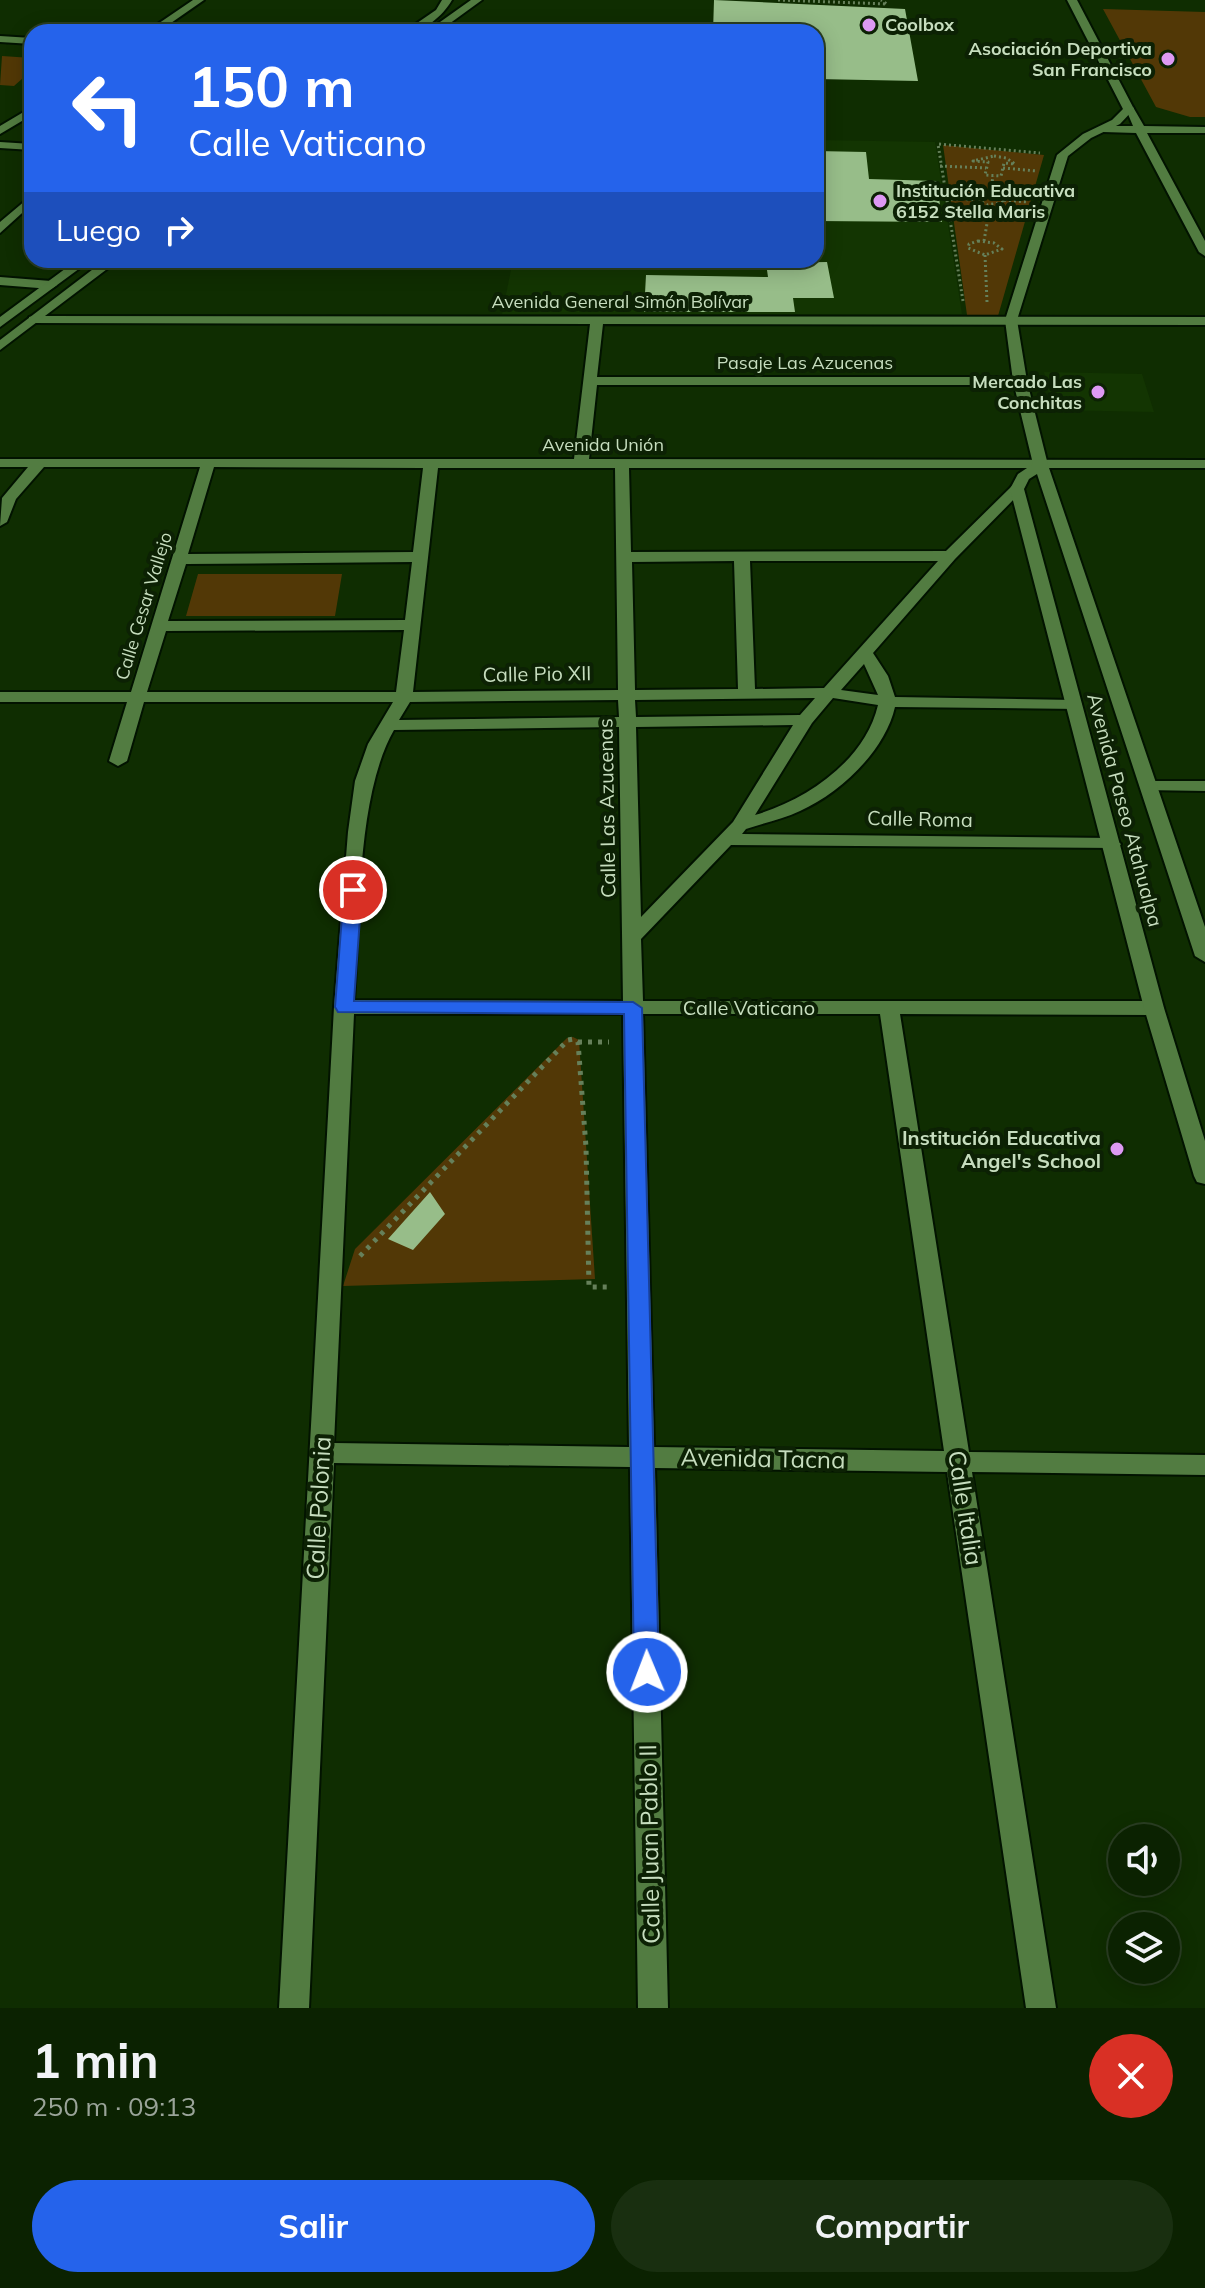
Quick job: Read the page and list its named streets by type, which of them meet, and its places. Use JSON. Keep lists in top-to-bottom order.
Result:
{
  "streets": {
    "street": [
      "Avenida General Simón Bolívar",
      "Pasaje Las Azucenas",
      "Avenida Unión",
      "Calle Cesar Vallejo",
      "Calle Pio XII",
      "Calle Las Azucenas",
      "Avenida Paseo Atahualpa",
      "Calle Roma",
      "Calle Vaticano",
      "Avenida Tacna",
      "Calle Polonia",
      "Calle Italia",
      "Calle Juan Pablo II"
    ]
  },
  "crossings": [
    ["Avenida General Simón Bolívar", "Avenida Paseo Atahualpa"],
    ["Pasaje Las Azucenas", "Avenida Paseo Atahualpa"],
    ["Avenida Unión", "Calle Cesar Vallejo"],
    ["Avenida Unión", "Calle Las Azucenas"],
    ["Avenida Unión", "Avenida Paseo Atahualpa"],
    ["Calle Cesar Vallejo", "Calle Pio XII"],
    ["Calle Pio XII", "Calle Las Azucenas"],
    ["Calle Pio XII", "Avenida Paseo Atahualpa"],
    ["Calle Pio XII", "Calle Polonia"],
    ["Calle Las Azucenas", "Calle Vaticano"],
    ["Calle Las Azucenas", "Calle Juan Pablo II"],
    ["Avenida Paseo Atahualpa", "Calle Roma"],
    ["Avenida Paseo Atahualpa", "Calle Vaticano"],
    ["Calle Vaticano", "Calle Polonia"],
    ["Calle Vaticano", "Calle Italia"],
    ["Calle Vaticano", "Calle Juan Pablo II"],
    ["Avenida Tacna", "Calle Polonia"],
    ["Avenida Tacna", "Calle Italia"],
    ["Avenida Tacna", "Calle Juan Pablo II"]
  ],
  "places": [
    "Coolbox",
    "Asociación Deportiva San Francisco",
    "Institución Educativa 6152 Stella Maris",
    "Mercado Las Conchitas",
    "Institución Educativa Angel's School"
  ],
  "page": {
    "turn": ["150 m", "Calle Vaticano"],
    "then": "Luego",
    "heading": ["1 min", "250 m · 09:13"],
    "buttons": ["Salir", "Compartir"]
  }
}
